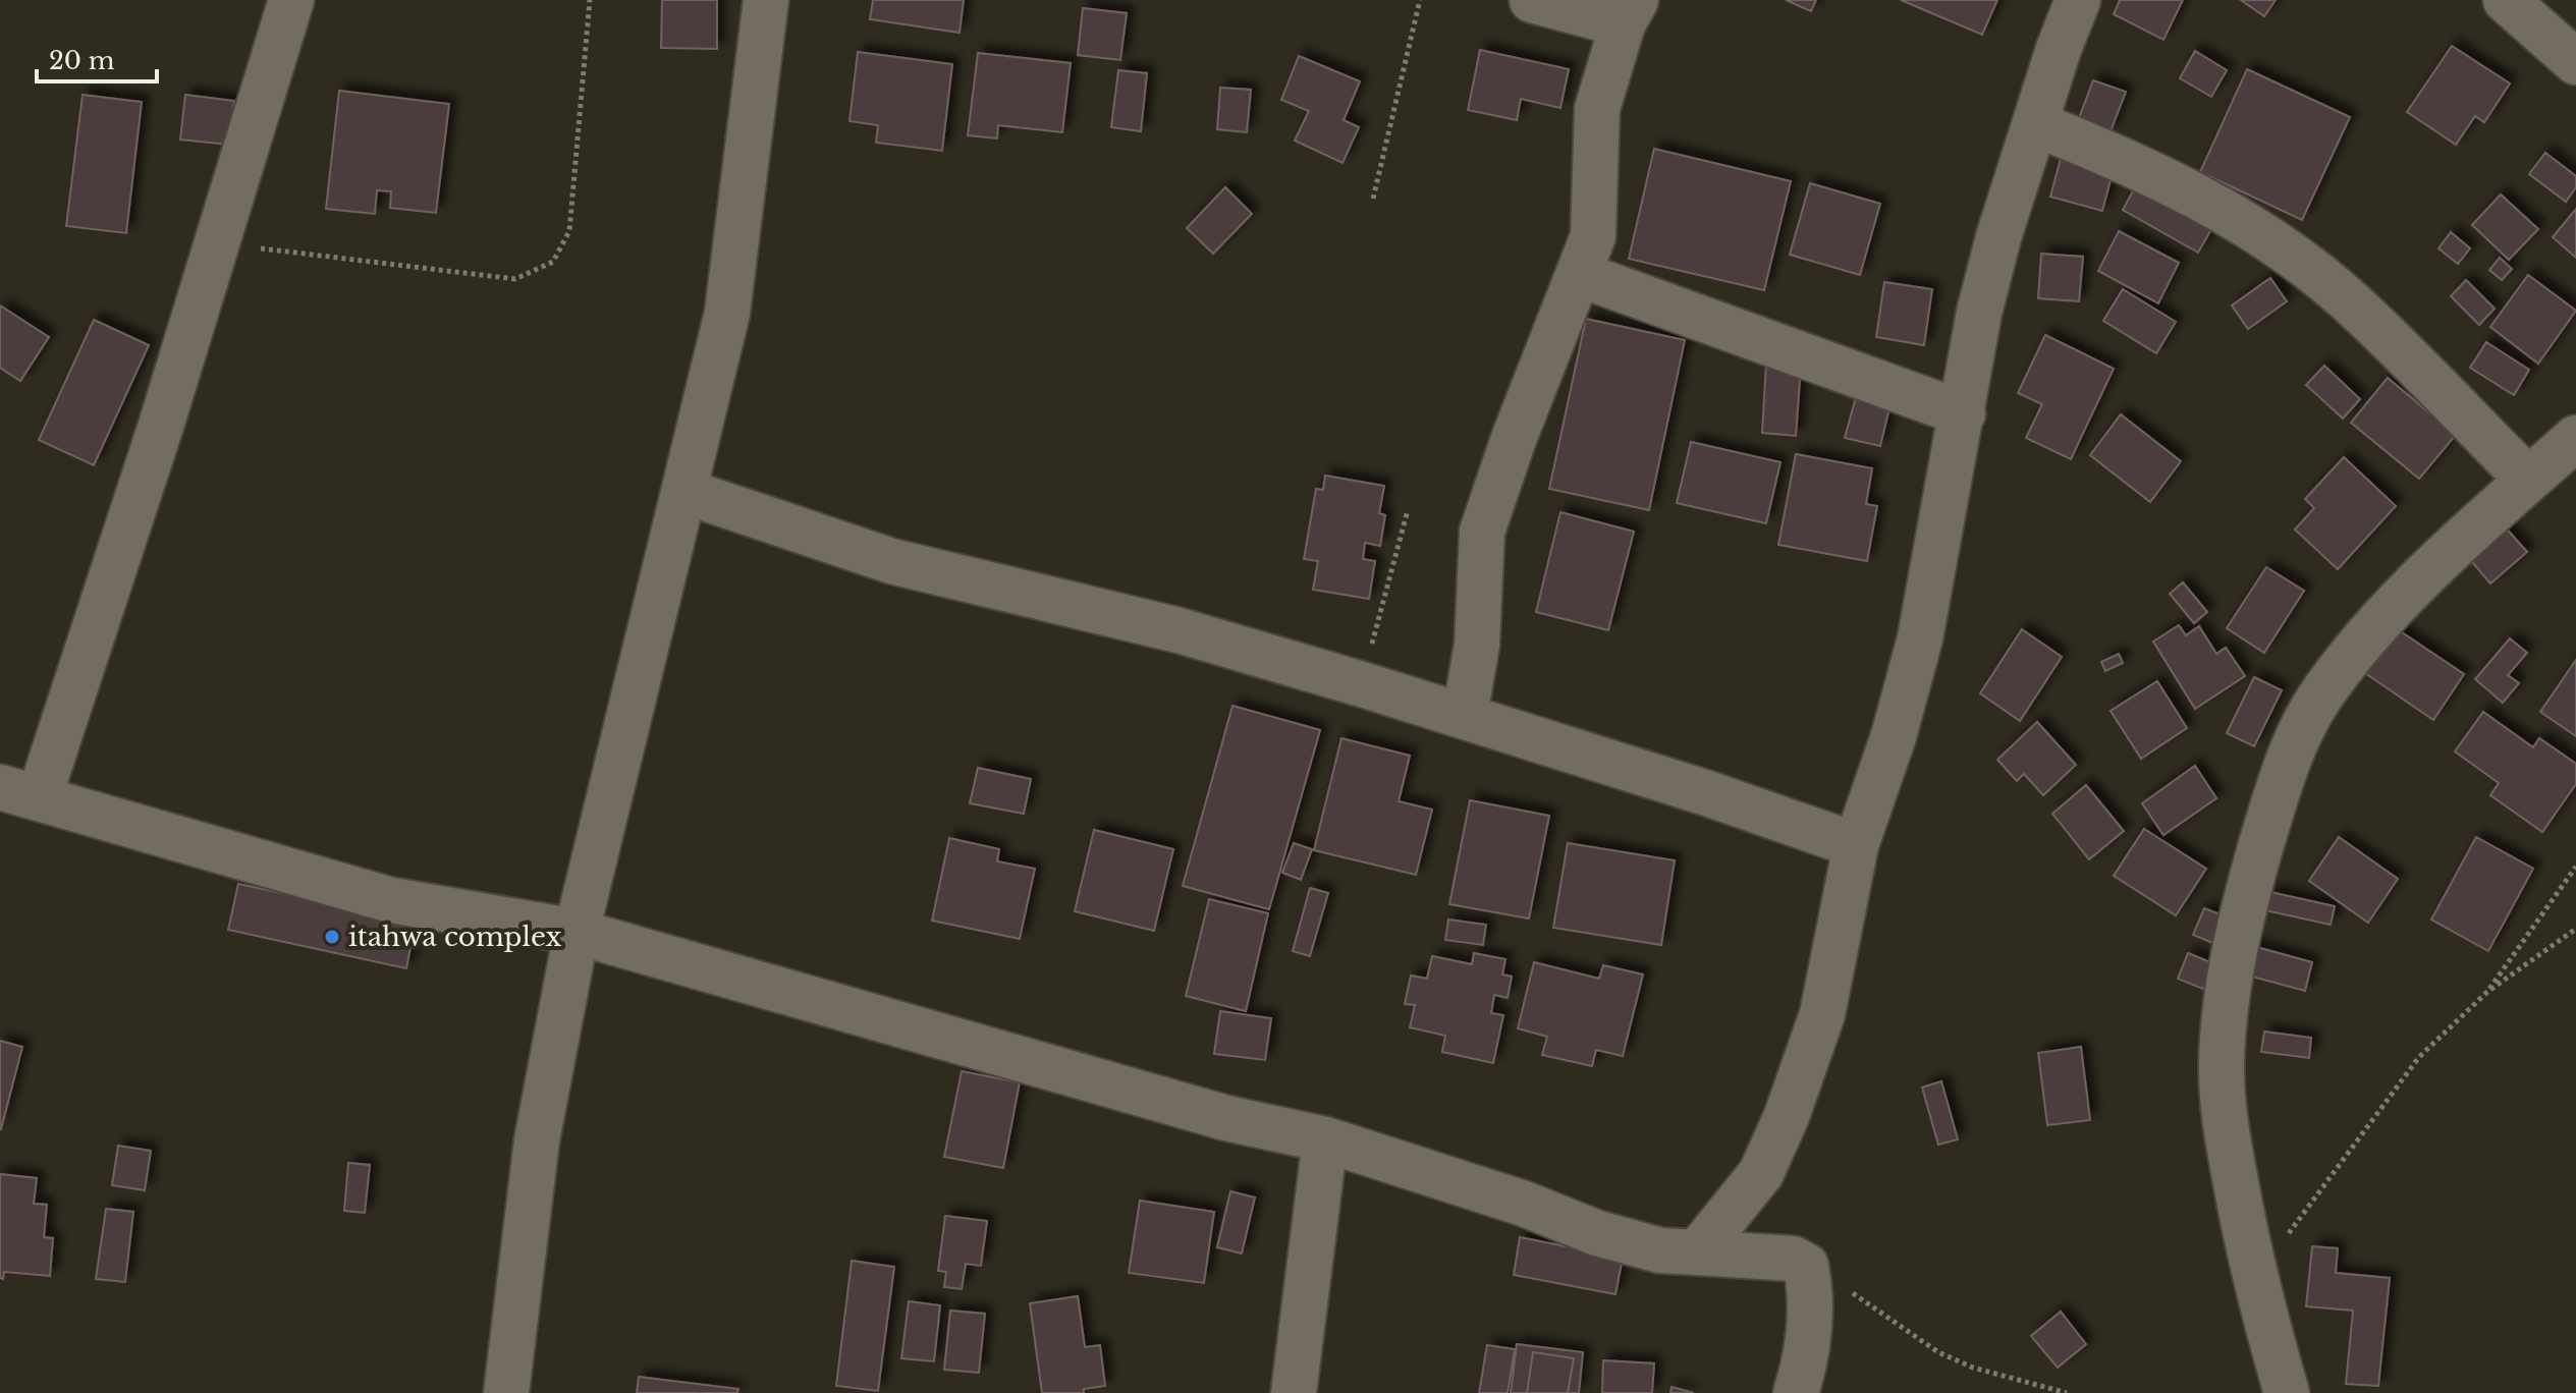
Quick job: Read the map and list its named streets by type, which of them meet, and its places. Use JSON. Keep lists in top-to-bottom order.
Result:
{
  "places": ["itahwa complex"],
  "scale_bar": "20 m"
}
